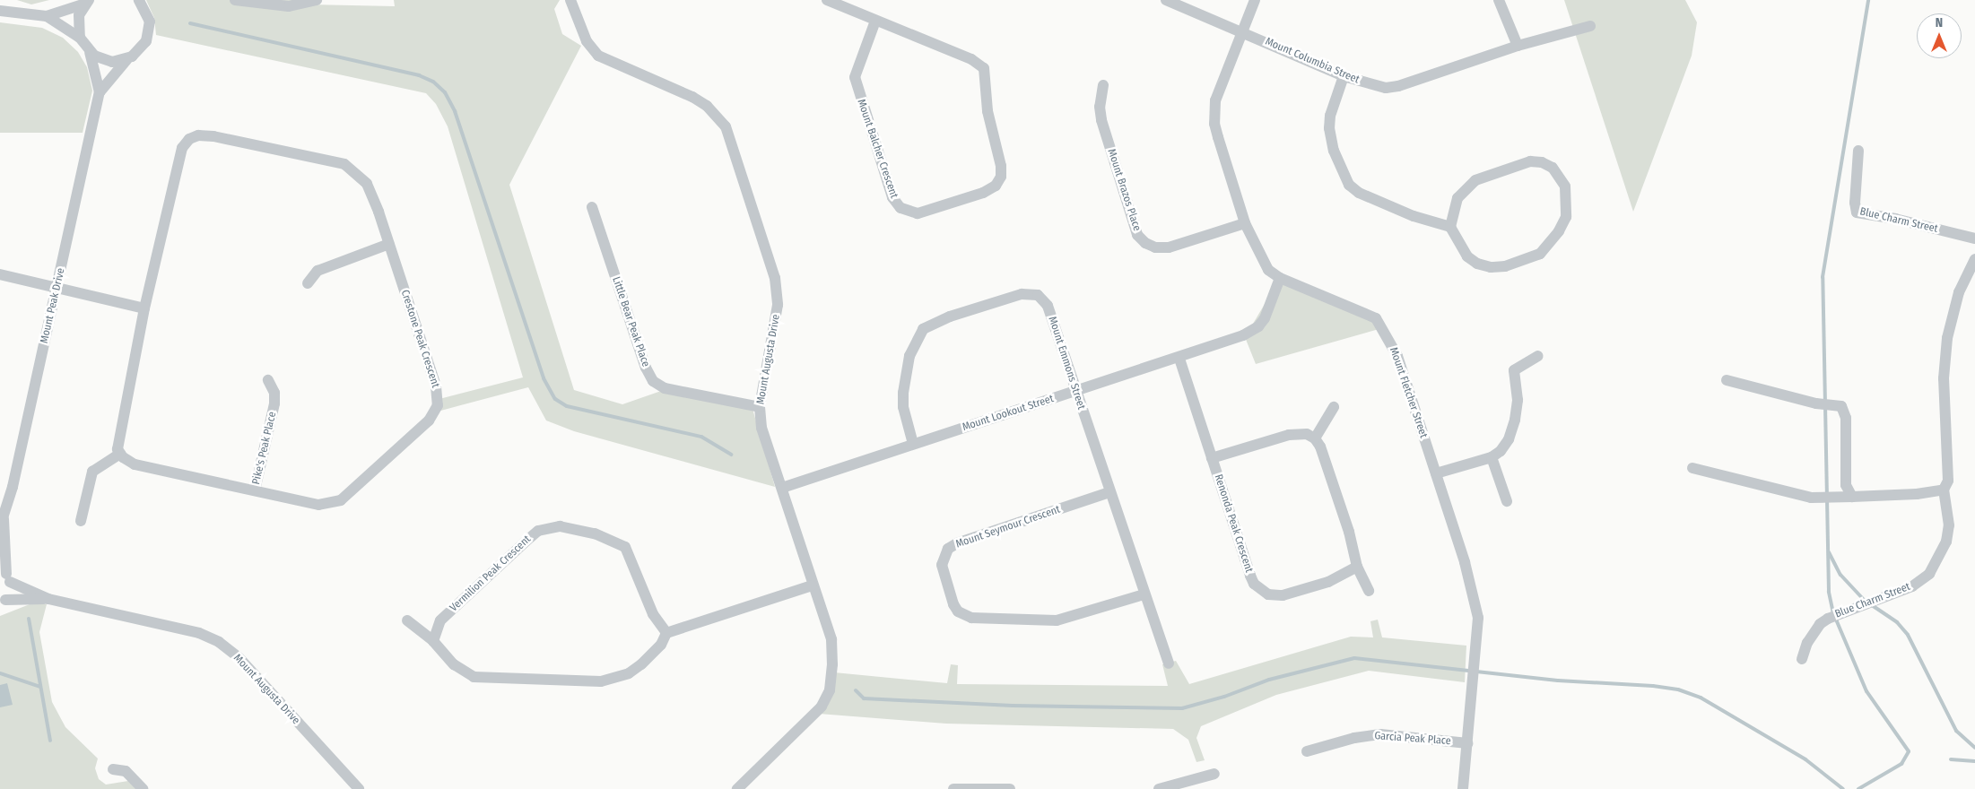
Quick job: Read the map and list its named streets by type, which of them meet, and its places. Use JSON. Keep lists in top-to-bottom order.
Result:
{
  "streets": {
    "street": [
      "Mount Columbia Street",
      "Mount Balcher Crescent",
      "Mount Brazos Place",
      "Blue Charm Street",
      "Mount Peak Drive",
      "Little Bear Peak Place",
      "Crestone Peak Crescent",
      "Mount Augusta Drive",
      "Mount Emmons Street",
      "Mount Fletcher Street",
      "Mount Lookout Street",
      "Pike's Peak Place",
      "Renonda Peak Crescent",
      "Mount Seymour Crescent",
      "Vermilion Peak Crescent",
      "Garcia Peak Place"
    ]
  },
  "crossings": [
    ["Mount Columbia Street", "Mount Fletcher Street"],
    ["Mount Brazos Place", "Mount Fletcher Street"],
    ["Mount Peak Drive", "Mount Augusta Drive"],
    ["Little Bear Peak Place", "Mount Augusta Drive"],
    ["Crestone Peak Crescent", "Pike's Peak Place"],
    ["Mount Augusta Drive", "Mount Lookout Street"],
    ["Mount Emmons Street", "Mount Lookout Street"],
    ["Mount Emmons Street", "Mount Seymour Crescent"],
    ["Mount Fletcher Street", "Mount Lookout Street"],
    ["Mount Fletcher Street", "Garcia Peak Place"],
    ["Mount Lookout Street", "Renonda Peak Crescent"]
  ],
  "north": "top"
}
